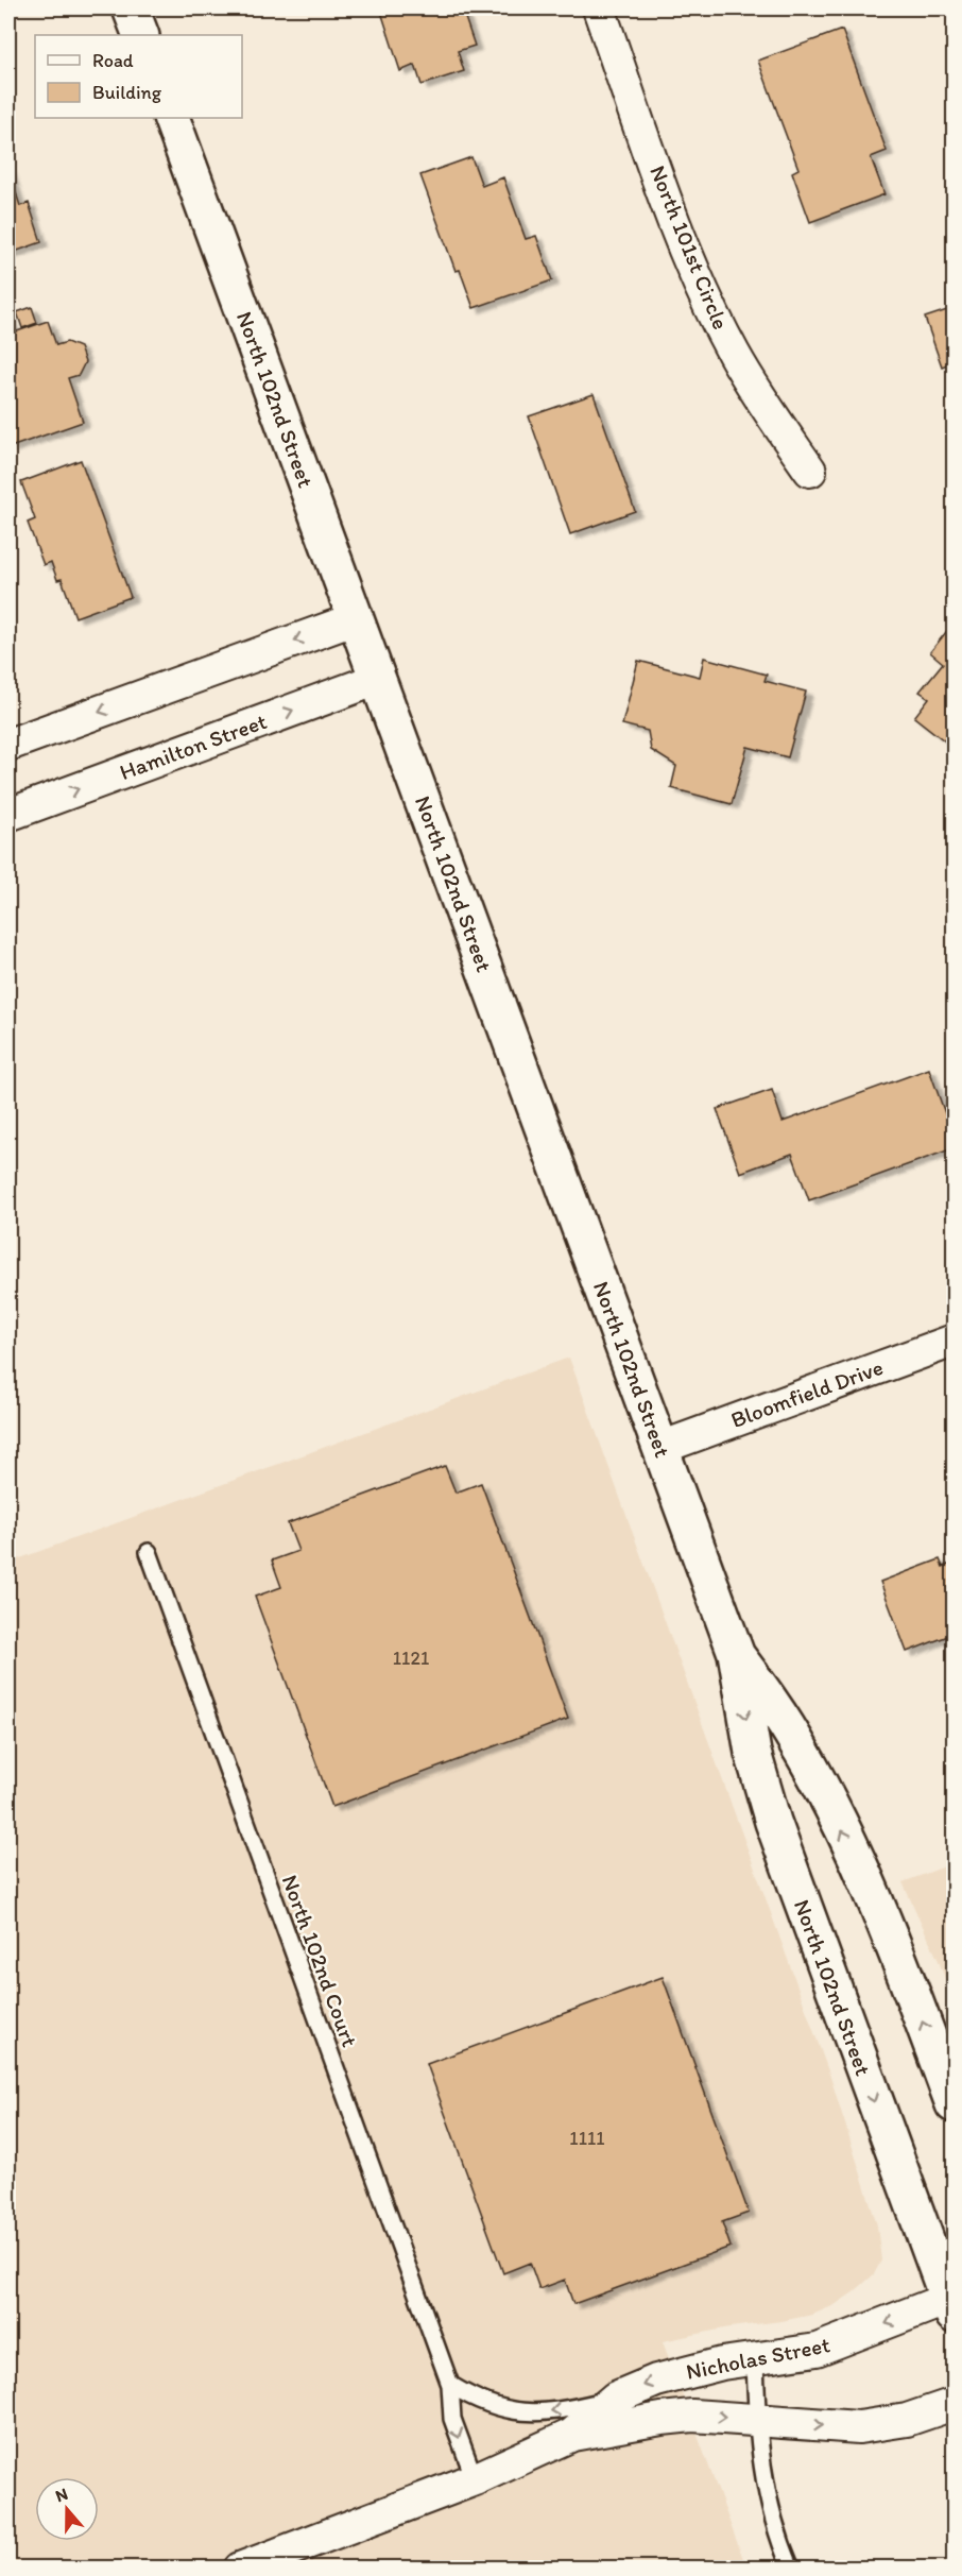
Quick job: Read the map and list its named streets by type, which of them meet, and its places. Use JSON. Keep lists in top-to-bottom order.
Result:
{
  "streets": {
    "main road": ["North 102nd Street"],
    "street": [
      "North 101st Circle",
      "Hamilton Street",
      "Bloomfield Drive",
      "Nicholas Street"
    ],
    "lane": ["North 102nd Court"]
  },
  "crossings": [
    ["North 102nd Street", "Hamilton Street"],
    ["North 102nd Street", "Bloomfield Drive"],
    ["North 102nd Street", "Nicholas Street"],
    ["North 102nd Court", "Nicholas Street"]
  ],
  "house_numbers": ["1121", "1111"],
  "legend": ["Road", "Building"],
  "north": "top"
}
